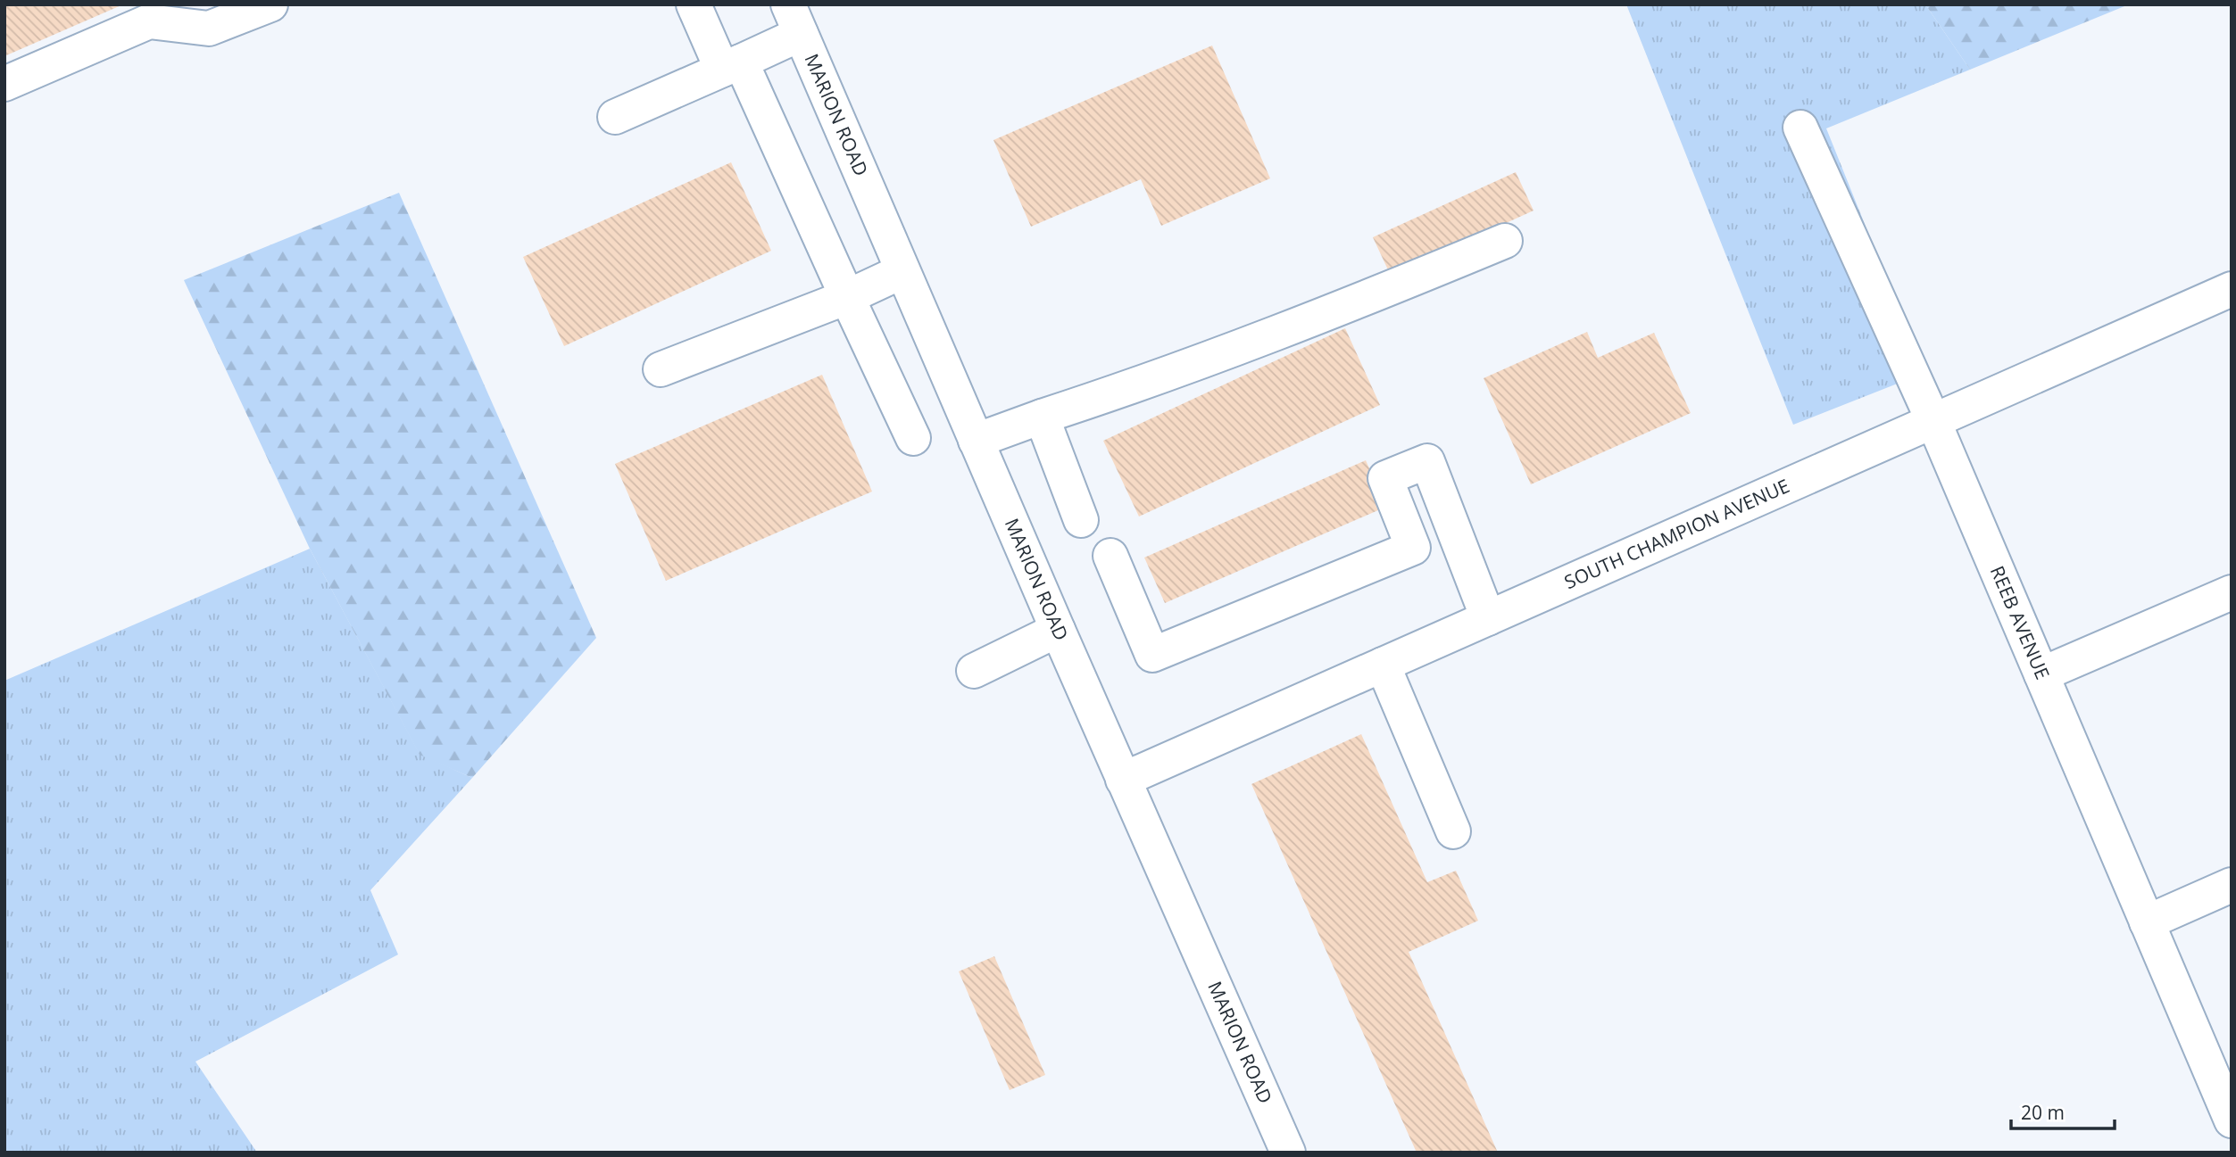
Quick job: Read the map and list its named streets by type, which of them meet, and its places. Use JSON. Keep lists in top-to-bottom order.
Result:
{
  "streets": {
    "street": ["MARION ROAD", "SOUTH CHAMPION AVENUE", "REEB AVENUE"]
  },
  "crossings": [
    ["MARION ROAD", "SOUTH CHAMPION AVENUE"],
    ["SOUTH CHAMPION AVENUE", "REEB AVENUE"]
  ],
  "scale_bar": "20 m"
}
